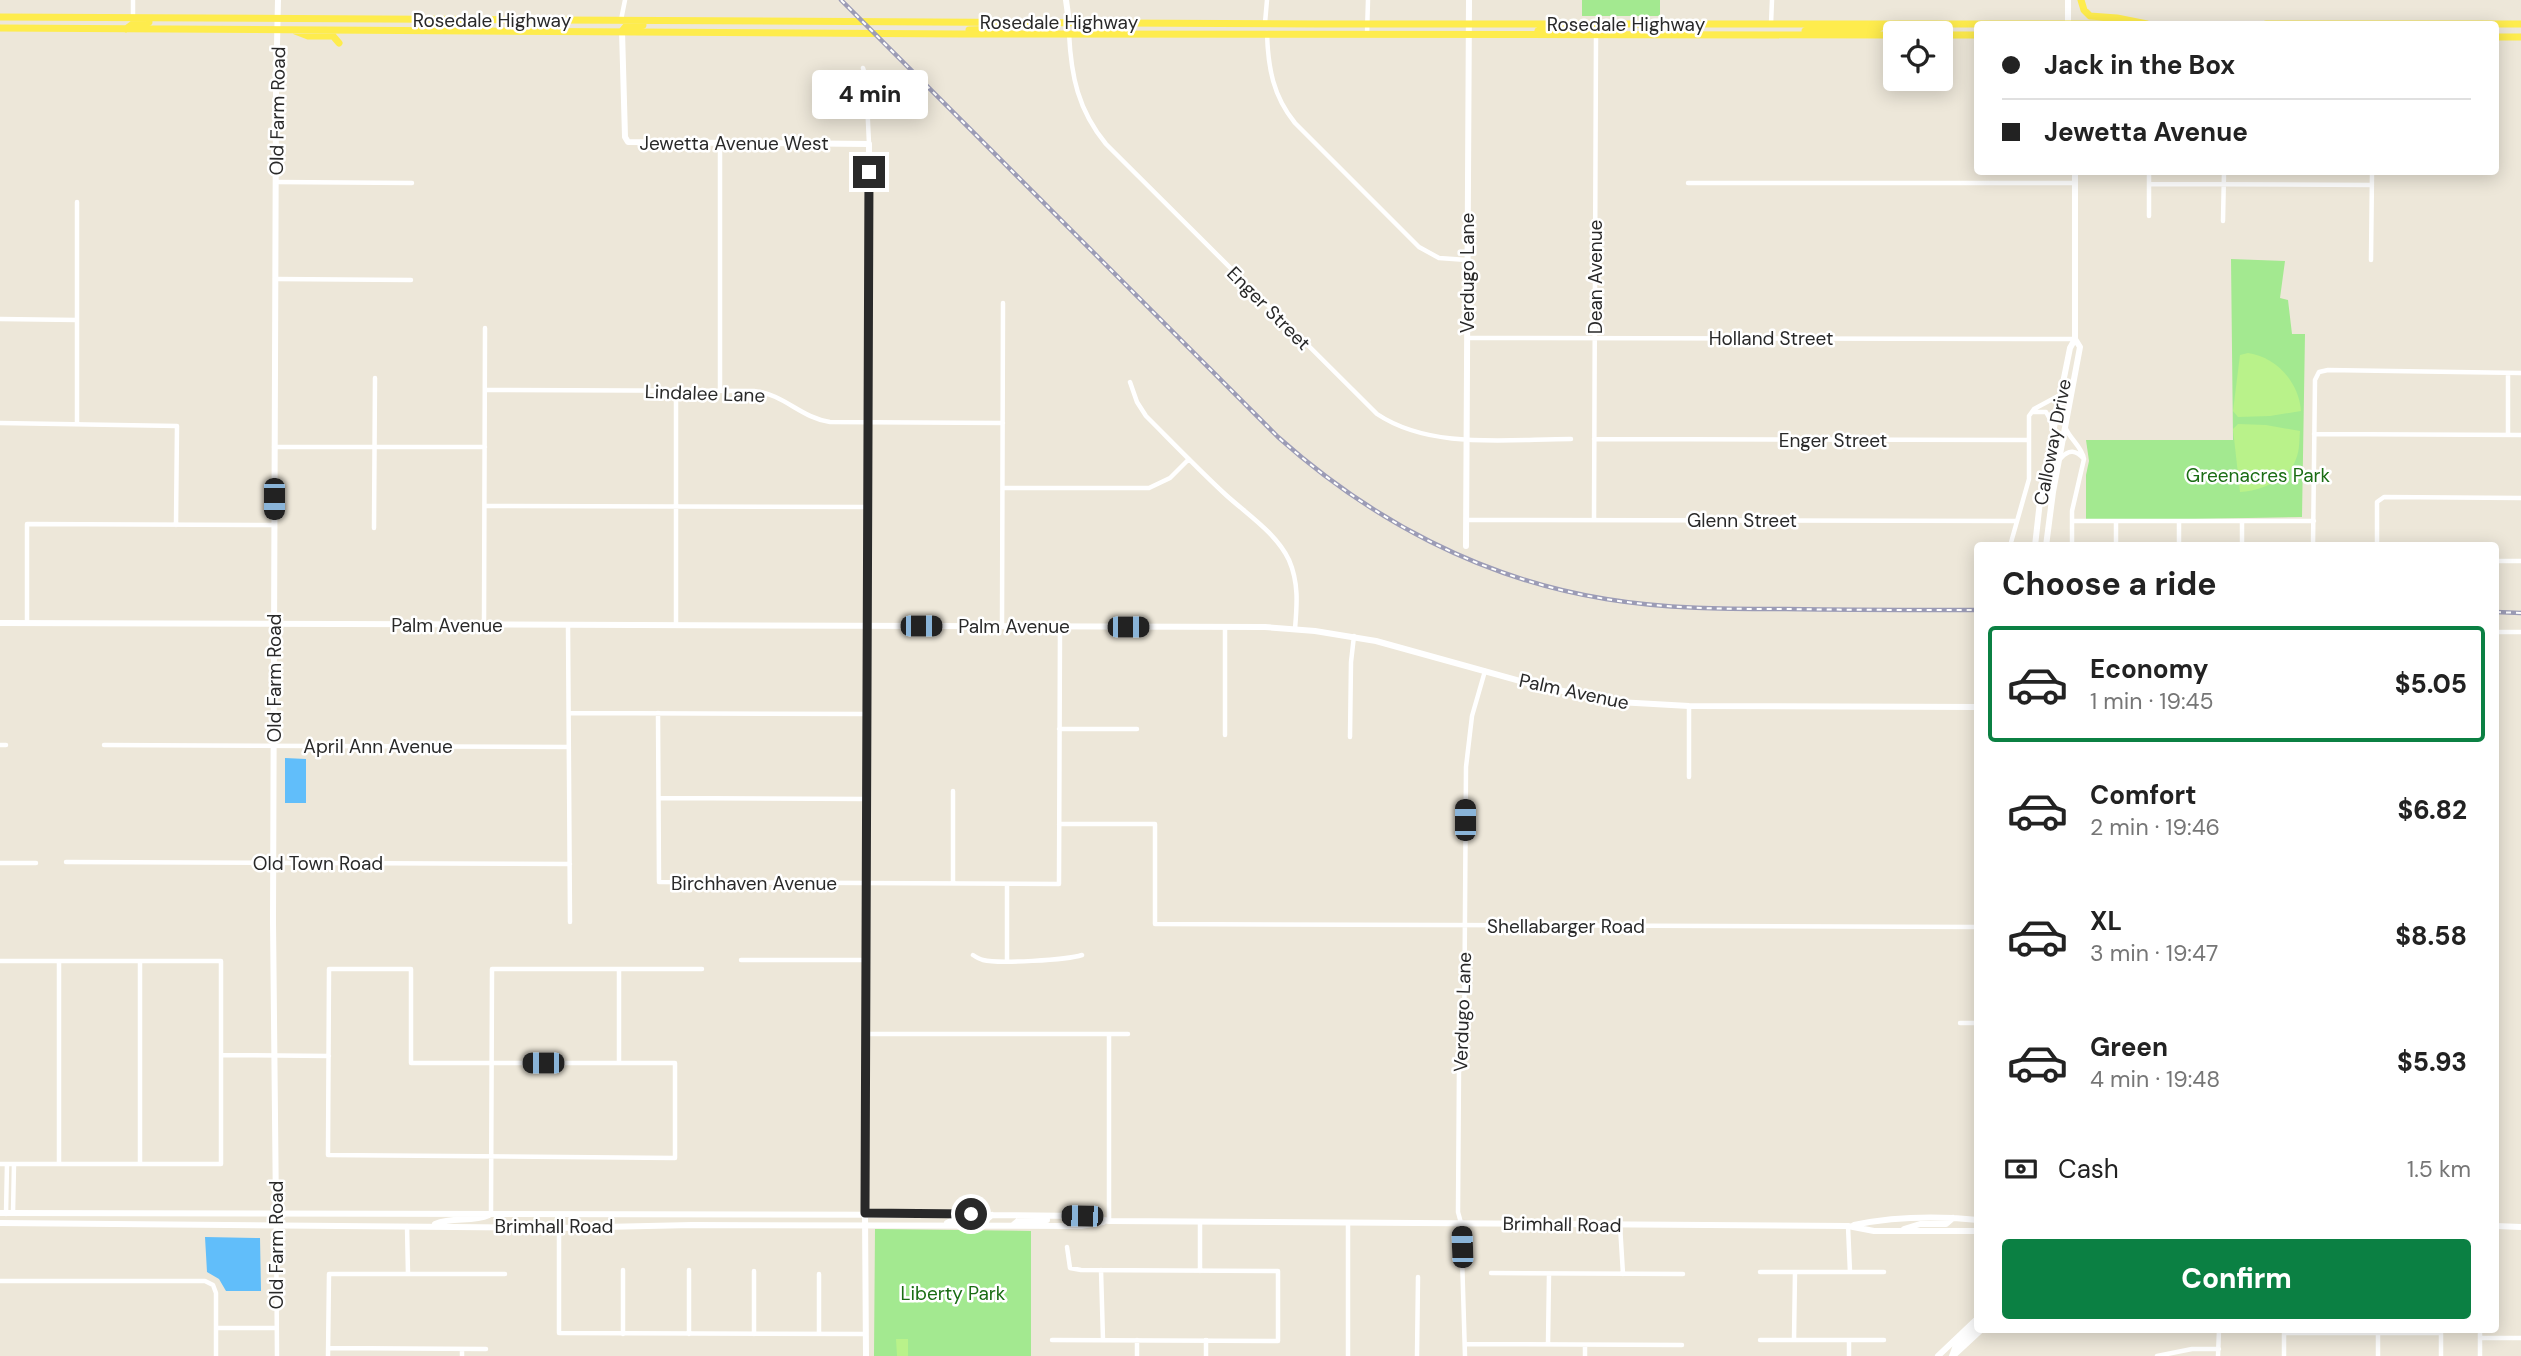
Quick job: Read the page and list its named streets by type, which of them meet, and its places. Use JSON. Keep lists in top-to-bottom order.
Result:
{
  "streets": {
    "main road": ["Rosedale Highway"],
    "street": [
      "Old Farm Road",
      "Jewetta Avenue West",
      "Verdugo Lane",
      "Dean Avenue",
      "Enger Street",
      "Holland Street",
      "Lindalee Lane",
      "Calloway Drive",
      "Glenn Street",
      "Palm Avenue",
      "April Ann Avenue",
      "Old Town Road",
      "Birchhaven Avenue",
      "Shellabarger Road",
      "Brimhall Road"
    ]
  },
  "crossings": [
    ["Rosedale Highway", "Old Farm Road"],
    ["Rosedale Highway", "Jewetta Avenue West"],
    ["Rosedale Highway", "Verdugo Lane"],
    ["Rosedale Highway", "Dean Avenue"],
    ["Rosedale Highway", "Enger Street"],
    ["Old Farm Road", "Palm Avenue"],
    ["Old Farm Road", "April Ann Avenue"],
    ["Old Farm Road", "Old Town Road"],
    ["Old Farm Road", "Brimhall Road"],
    ["Verdugo Lane", "Enger Street"],
    ["Verdugo Lane", "Holland Street"],
    ["Verdugo Lane", "Glenn Street"],
    ["Verdugo Lane", "Palm Avenue"],
    ["Verdugo Lane", "Shellabarger Road"],
    ["Verdugo Lane", "Brimhall Road"],
    ["Dean Avenue", "Enger Street"],
    ["Dean Avenue", "Holland Street"],
    ["Dean Avenue", "Glenn Street"],
    ["Holland Street", "Calloway Drive"],
    ["Birchhaven Avenue", "Shellabarger Road"]
  ],
  "parks": ["Greenacres Park", "Liberty Park"],
  "page": {
    "banner": ["Jack in the Box", "Jewetta Avenue"],
    "bubble": "4 min",
    "heading": "Choose a ride",
    "list": [
      {
        "name": "Economy",
        "note": "1 min · 19:45",
        "value": "$5.05"
      },
      {
        "name": "Comfort",
        "note": "2 min · 19:46",
        "value": "$6.82"
      },
      {
        "name": "XL",
        "note": "3 min · 19:47",
        "value": "$8.58"
      },
      {
        "name": "Green",
        "note": "4 min · 19:48",
        "value": "$5.93"
      }
    ],
    "pay": ["Cash", "1.5 km"],
    "buttons": "Confirm"
  }
}
